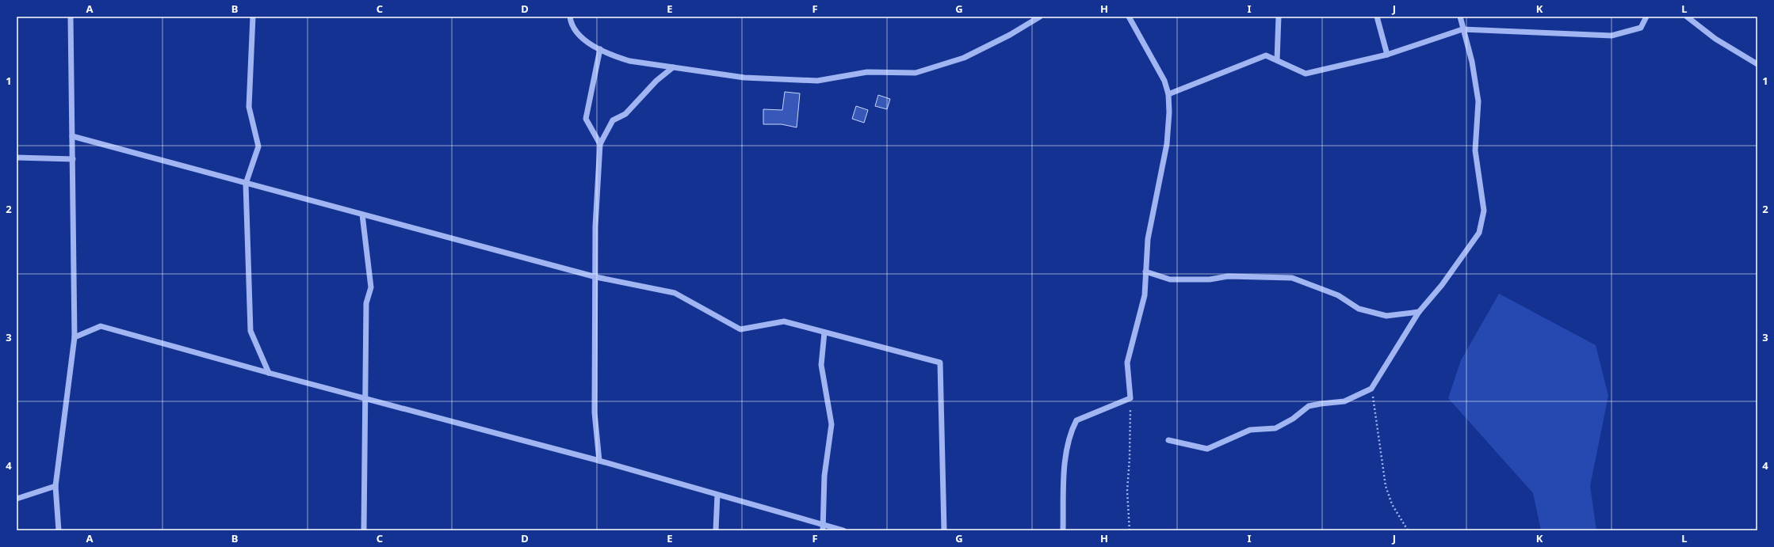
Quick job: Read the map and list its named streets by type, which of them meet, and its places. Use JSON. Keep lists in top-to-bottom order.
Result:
{
  "grid": {
    "columns": [
      "A",
      "B",
      "C",
      "D",
      "E",
      "F",
      "G",
      "H",
      "I",
      "J",
      "K",
      "L"
    ],
    "rows": [
      "1",
      "2",
      "3",
      "4"
    ]
  }
}
